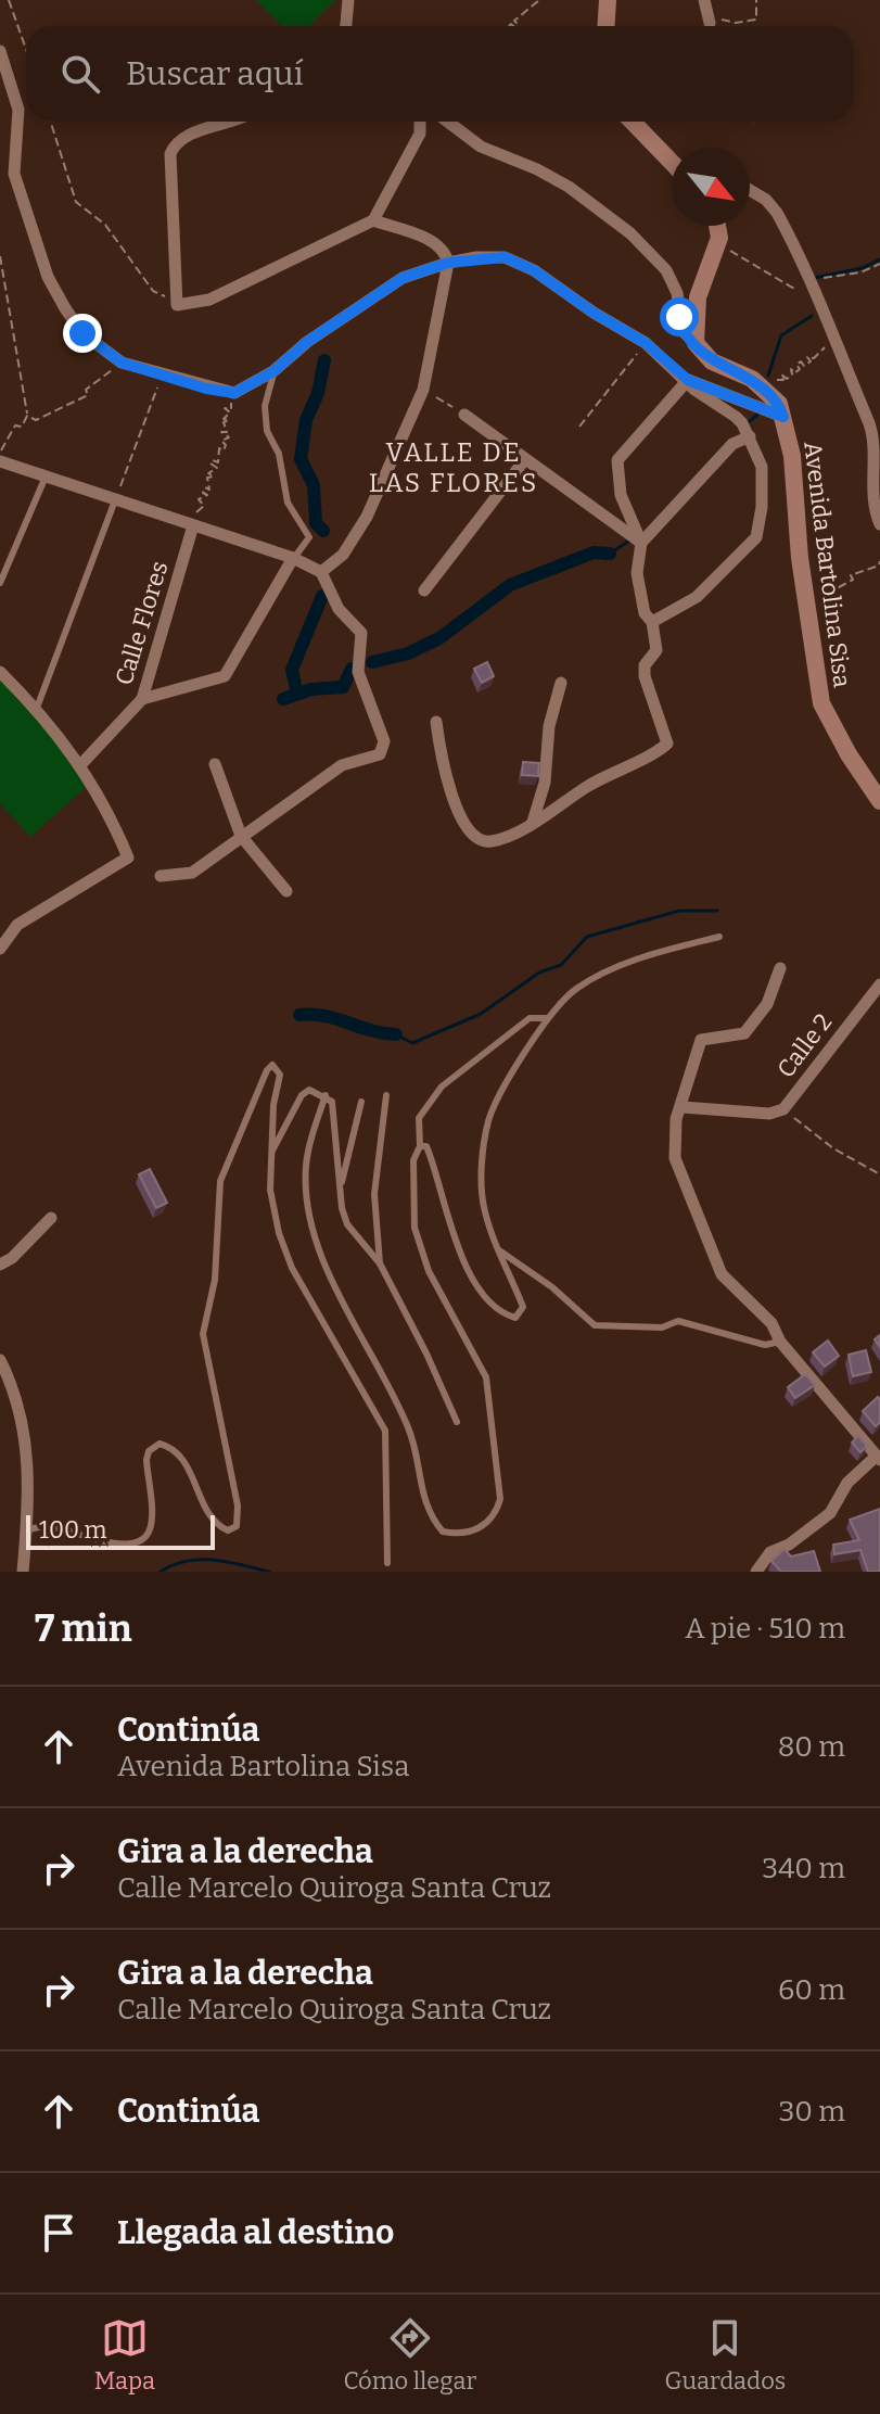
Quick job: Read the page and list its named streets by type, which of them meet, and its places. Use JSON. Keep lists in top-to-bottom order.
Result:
{
  "streets": {
    "street": ["Avenida Bartolina Sisa", "Calle Flores", "Calle 2"]
  },
  "districts": ["VALLE DE LAS FLORES"],
  "scale_bar": "100 m",
  "north": "bottom right",
  "page": {
    "search": "Buscar aquí",
    "scale": "100 m",
    "heading": ["7 min", "A pie · 510 m"],
    "list": [
      ["Continúa", "Avenida Bartolina Sisa", "80 m"],
      ["Gira a la derecha", "Calle Marcelo Quiroga Santa Cruz", "340 m"],
      ["Gira a la derecha", "Calle Marcelo Quiroga Santa Cruz", "60 m"],
      ["Continúa", "30 m"],
      "Llegada al destino"
    ],
    "nav": ["Mapa", "Cómo llegar", "Guardados"]
  }
}
